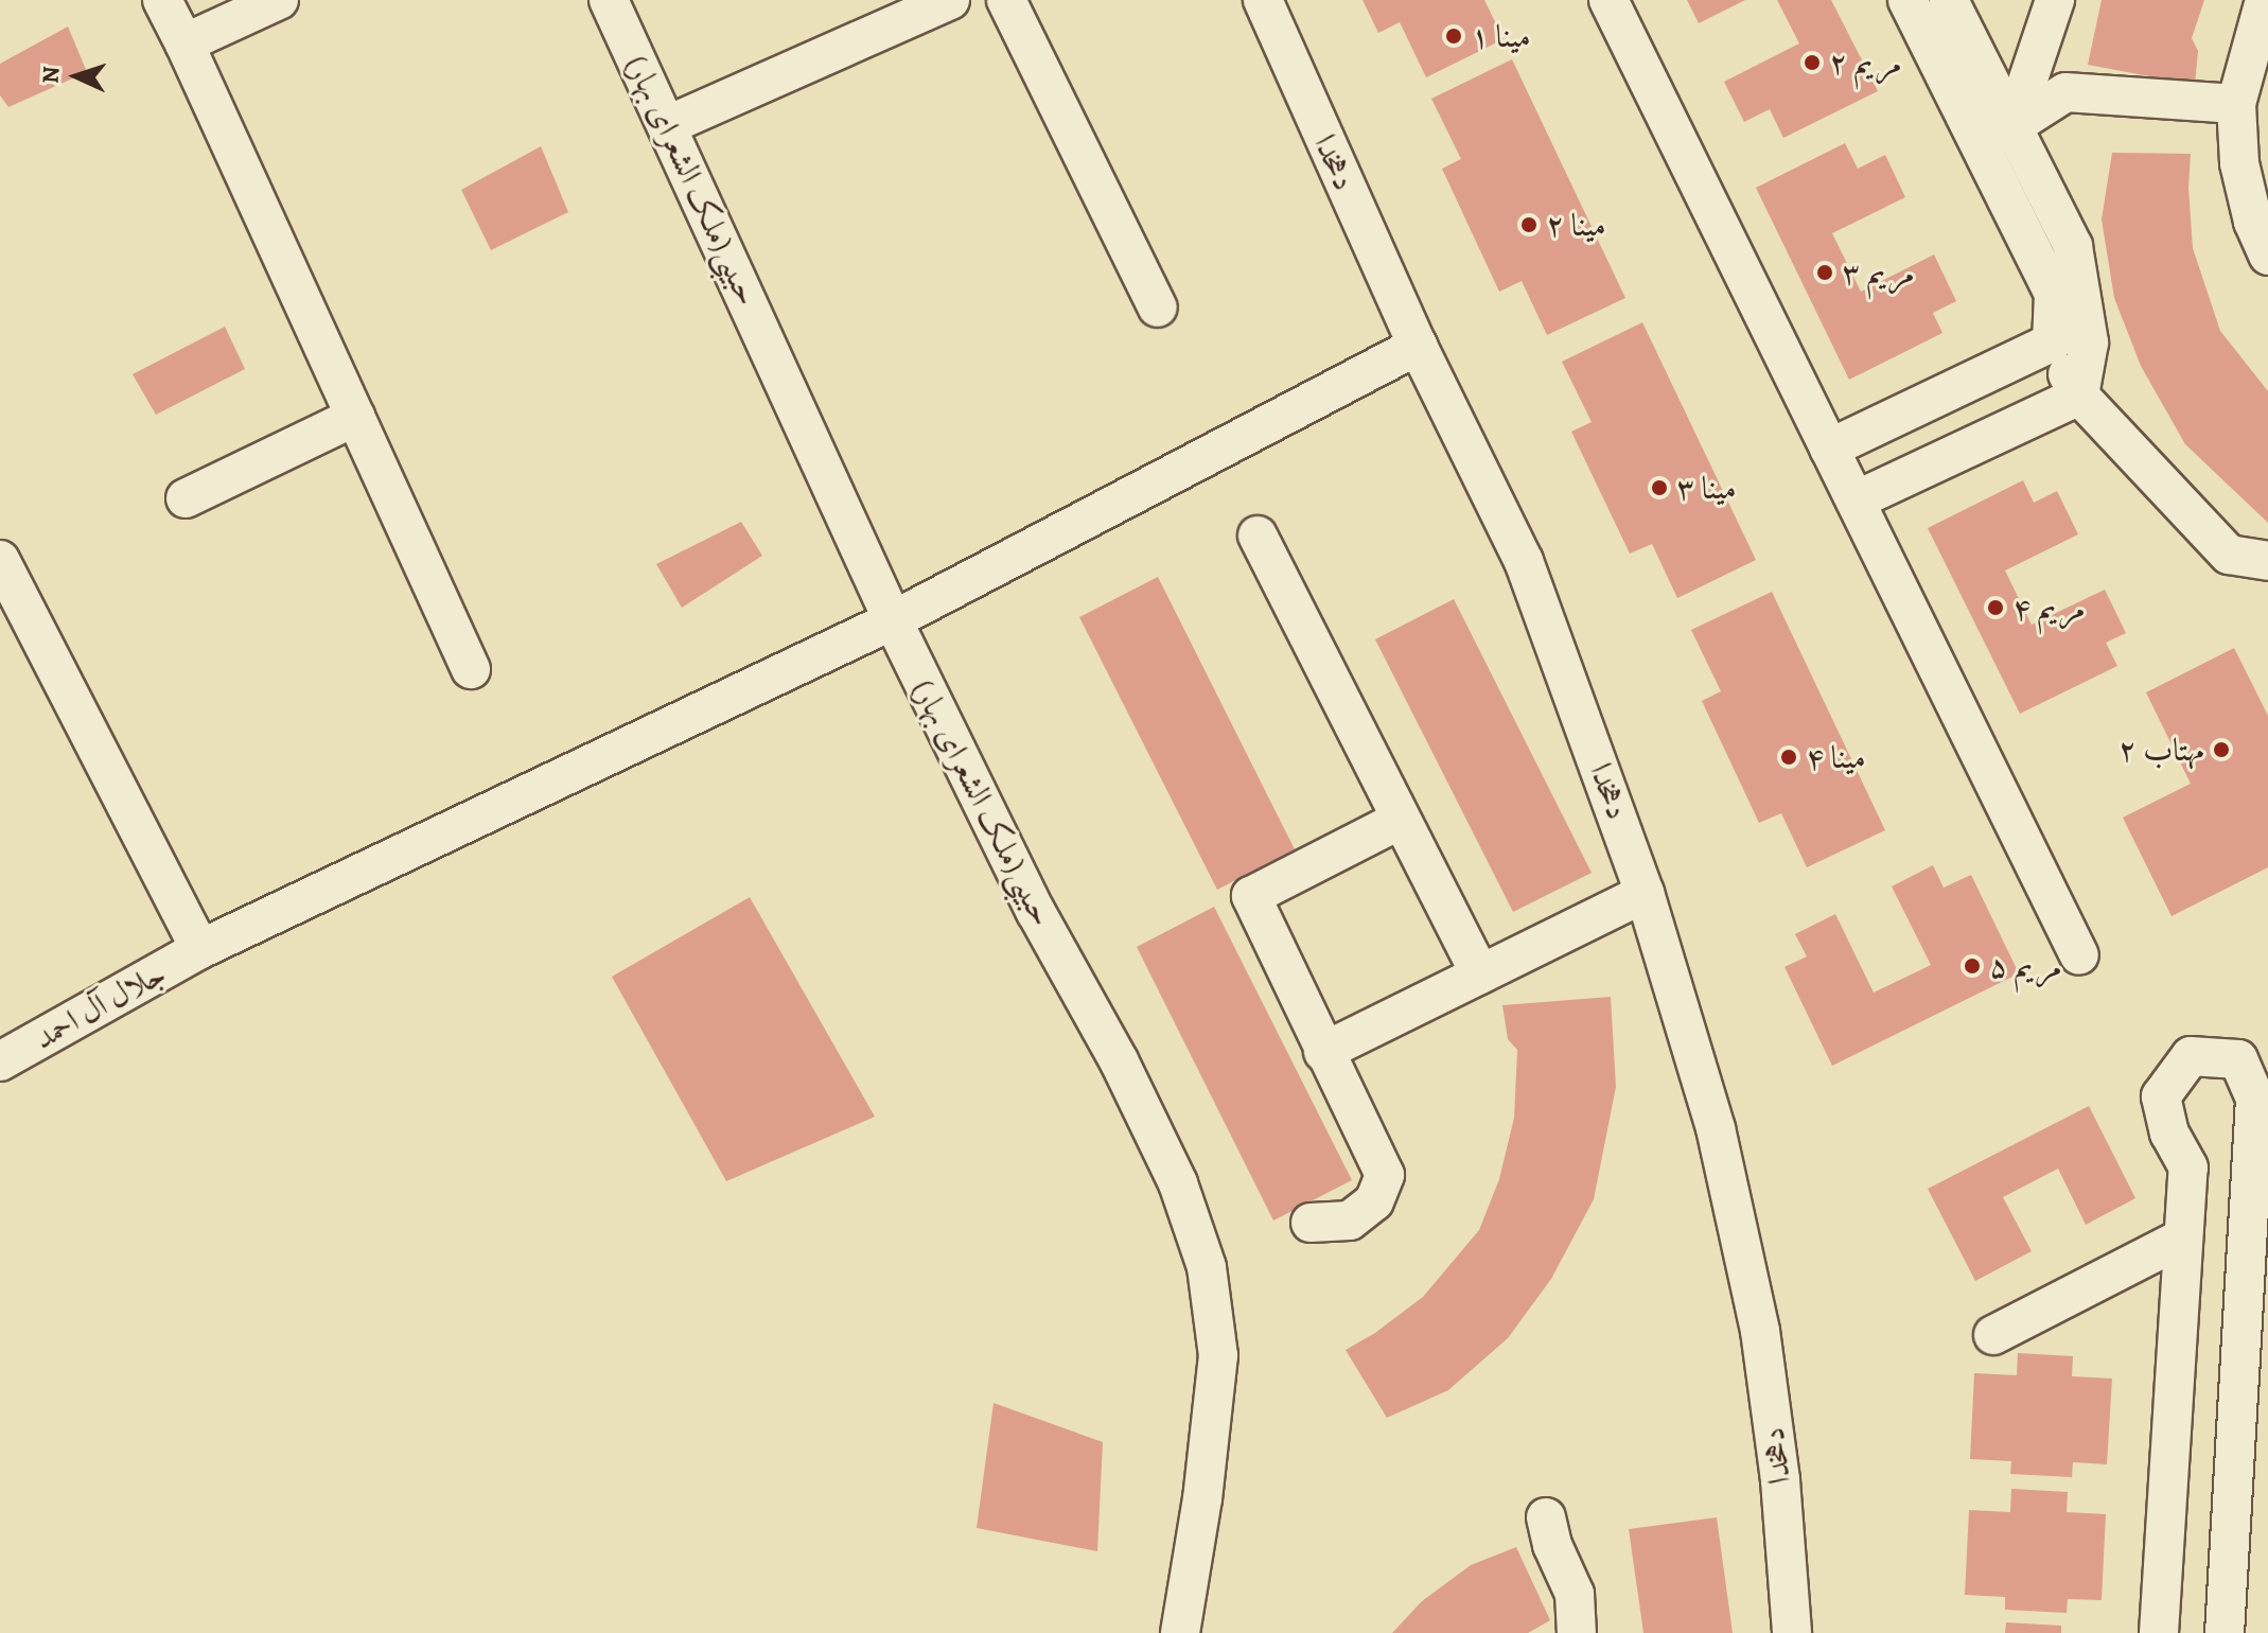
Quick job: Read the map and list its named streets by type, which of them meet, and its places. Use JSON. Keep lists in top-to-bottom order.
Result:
{
  "streets": {
    "street": ["دهخدا", "حبیبی(ملک الشعرای بهار)", "جلال آل احمد"]
  },
  "crossings": [
    ["دهخدا", "جلال آل احمد"],
    ["حبیبی(ملک الشعرای بهار)", "جلال آل احمد"]
  ],
  "places": [
    "مینا ۱",
    "مریم ۲",
    "مینا ۲",
    "مریم ۳",
    "مینا ۳",
    "مریم ۴",
    "مهتاب ۲",
    "مینا ۴",
    "مریم ۵"
  ],
  "north": "left"
}
